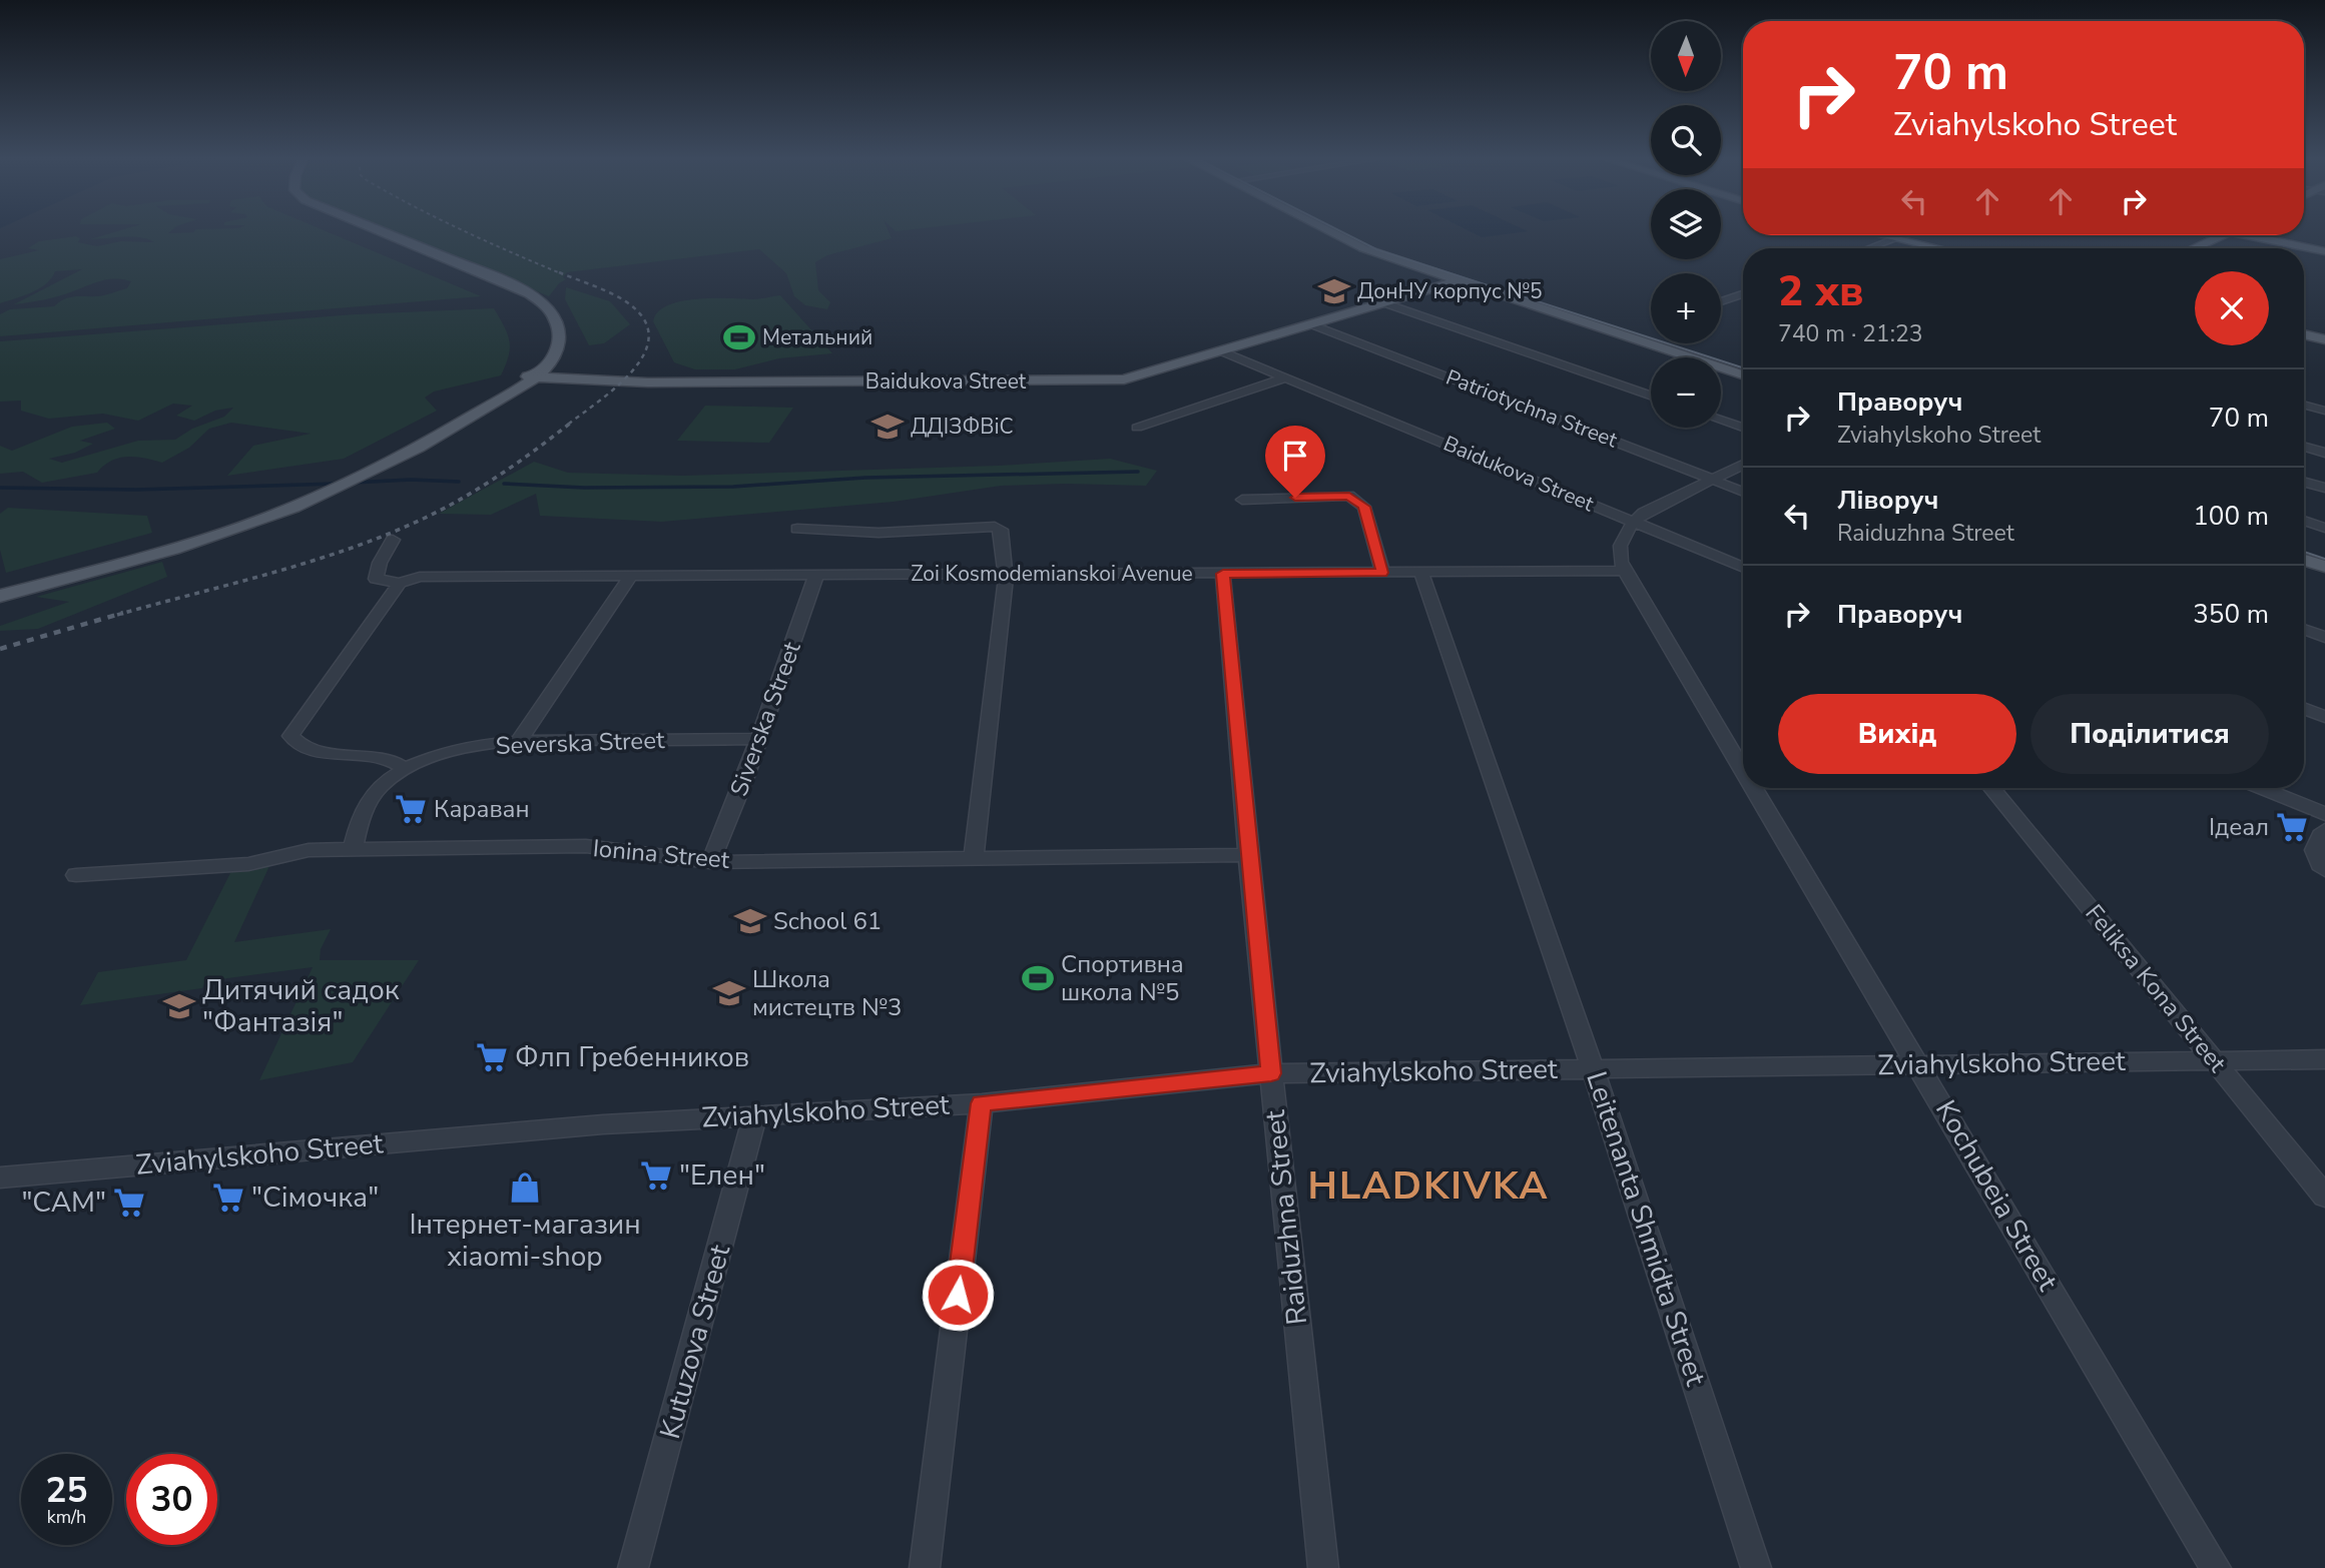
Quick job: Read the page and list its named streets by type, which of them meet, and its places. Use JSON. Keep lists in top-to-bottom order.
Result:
{
  "streets": {
    "main road": ["Baidukova Street"],
    "street": [
      "Patriotychna Street",
      "Zoi Kosmodemianskoi Avenue",
      "Siverska Street",
      "Severska Street",
      "Ionina Street",
      "Feliksa Kona Street",
      "Zviahylskoho Street",
      "Kochubeia Street",
      "Raiduzhna Street",
      "Leitenanta Shmidta Street",
      "Kutuzova Street"
    ]
  },
  "crossings": [
    ["Baidukova Street", "Patriotychna Street"],
    ["Zoi Kosmodemianskoi Avenue", "Siverska Street"],
    ["Zoi Kosmodemianskoi Avenue", "Kochubeia Street"],
    ["Zoi Kosmodemianskoi Avenue", "Raiduzhna Street"],
    ["Zoi Kosmodemianskoi Avenue", "Leitenanta Shmidta Street"],
    ["Siverska Street", "Severska Street"],
    ["Siverska Street", "Ionina Street"],
    ["Severska Street", "Ionina Street"],
    ["Ionina Street", "Raiduzhna Street"],
    ["Feliksa Kona Street", "Zviahylskoho Street"],
    ["Zviahylskoho Street", "Kochubeia Street"],
    ["Zviahylskoho Street", "Raiduzhna Street"],
    ["Zviahylskoho Street", "Leitenanta Shmidta Street"],
    ["Zviahylskoho Street", "Kutuzova Street"]
  ],
  "districts": ["HLADKIVKA"],
  "places": {
    "school or university": [
      "ДонНУ корпус №5",
      "ДДІЗФВіС",
      "School 61",
      "Школа мистецтв №3",
      "Дитячий садок \"Фантазія\""
    ],
    "sports": ["Метальний", "Спортивна школа №5"],
    "supermarket": [
      "Караван",
      "Ідеал",
      "Флп Гребенников",
      "\"Елен\"",
      "\"Сімочка\"",
      "\"САМ\""
    ],
    "shop": ["Інтернет-магазин xiaomi-shop"]
  },
  "north": "bottom",
  "page": {
    "map_buttons": ["+", "−"],
    "turn": ["70 m", "Zviahylskoho Street"],
    "heading": ["2 хв", "740 m · 21:23"],
    "list": [
      {
        "name": "Праворуч",
        "note": "Zviahylskoho Street",
        "value": "70 m"
      },
      {
        "name": "Ліворуч",
        "note": "Raiduzhna Street",
        "value": "100 m"
      },
      {
        "name": "Праворуч",
        "value": "350 m"
      }
    ],
    "buttons": ["Вихід", "Поділитися"],
    "speed": "25 km/h",
    "limit": "30"
  }
}
